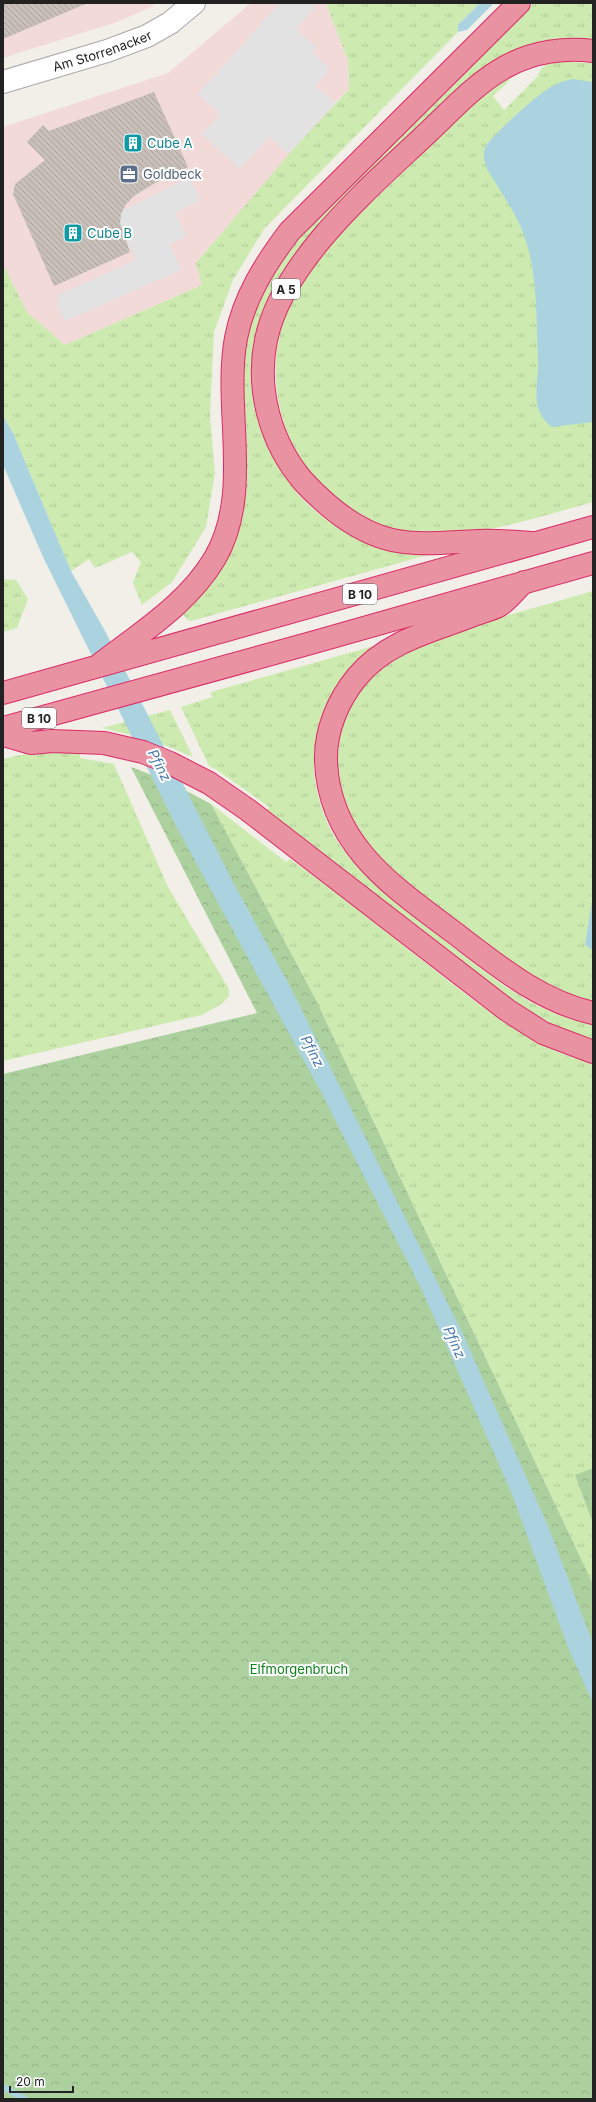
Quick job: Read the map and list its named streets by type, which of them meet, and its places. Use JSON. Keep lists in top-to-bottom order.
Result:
{
  "streets": {
    "highway": ["A 5", "B 10"],
    "street": ["Am Storrenacker"]
  },
  "crossings": [
    ["A 5", "B 10"]
  ],
  "water": ["Pfinz"],
  "parks": ["Elfmorgenbruch"],
  "places": {
    "building": ["Cube A", "Cube B"],
    "office": ["Goldbeck"]
  },
  "scale_bar": "20 m"
}
